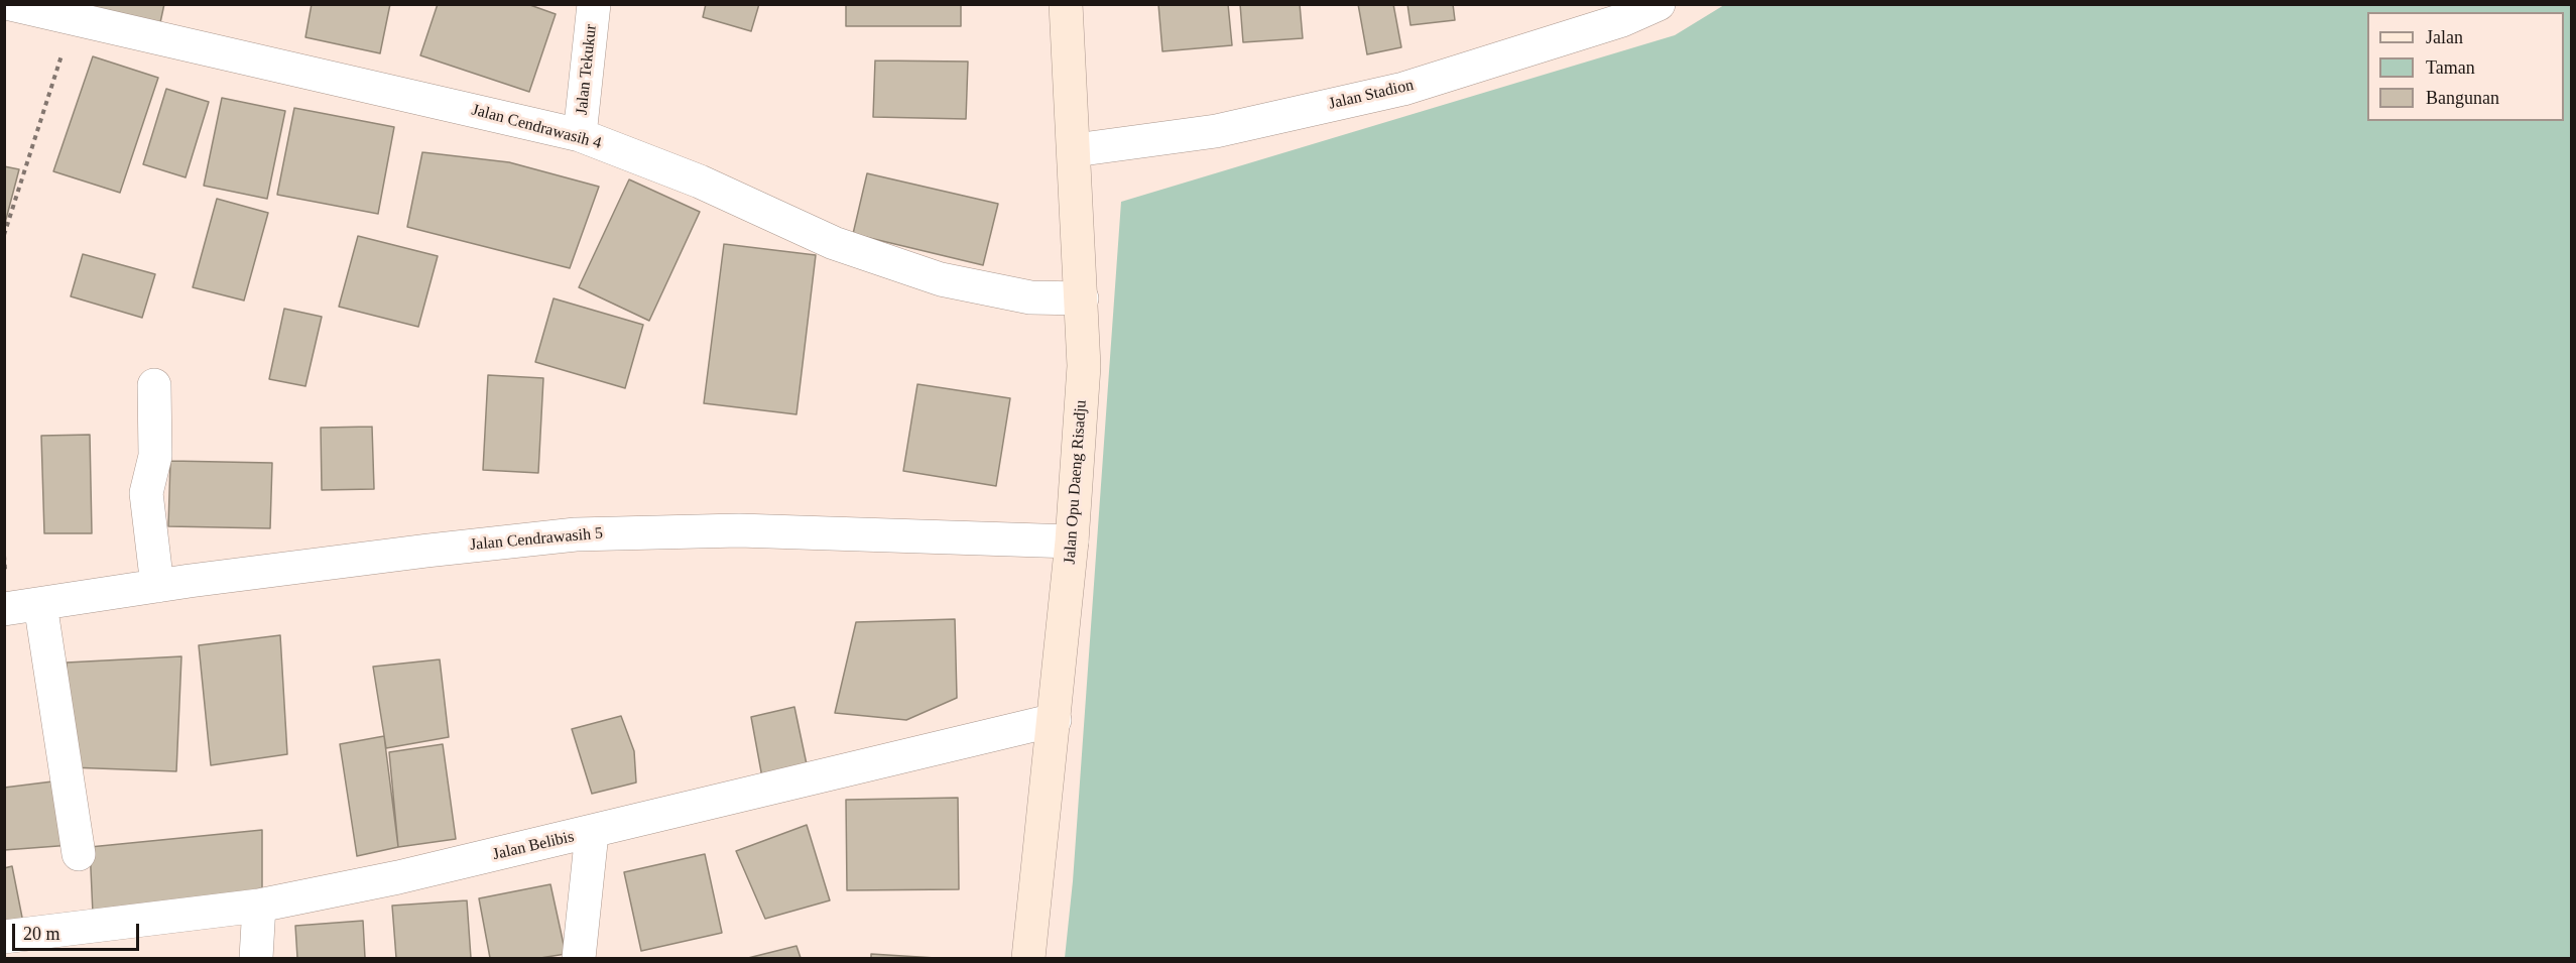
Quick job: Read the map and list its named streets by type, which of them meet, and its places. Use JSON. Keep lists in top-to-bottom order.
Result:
{
  "streets": {
    "main road": ["Jalan Opu Daeng Risadju"],
    "street": [
      "Jalan Tekukur",
      "Jalan Stadion",
      "Jalan Cendrawasih 4",
      "Jalan Cendrawasih 5",
      "Jalan Belibis"
    ]
  },
  "crossings": [
    ["Jalan Tekukur", "Jalan Cendrawasih 4"],
    ["Jalan Stadion", "Jalan Opu Daeng Risadju"],
    ["Jalan Cendrawasih 4", "Jalan Opu Daeng Risadju"],
    ["Jalan Opu Daeng Risadju", "Jalan Cendrawasih 5"],
    ["Jalan Opu Daeng Risadju", "Jalan Belibis"]
  ],
  "legend": ["Jalan", "Taman", "Bangunan"],
  "scale_bar": "20 m"
}
